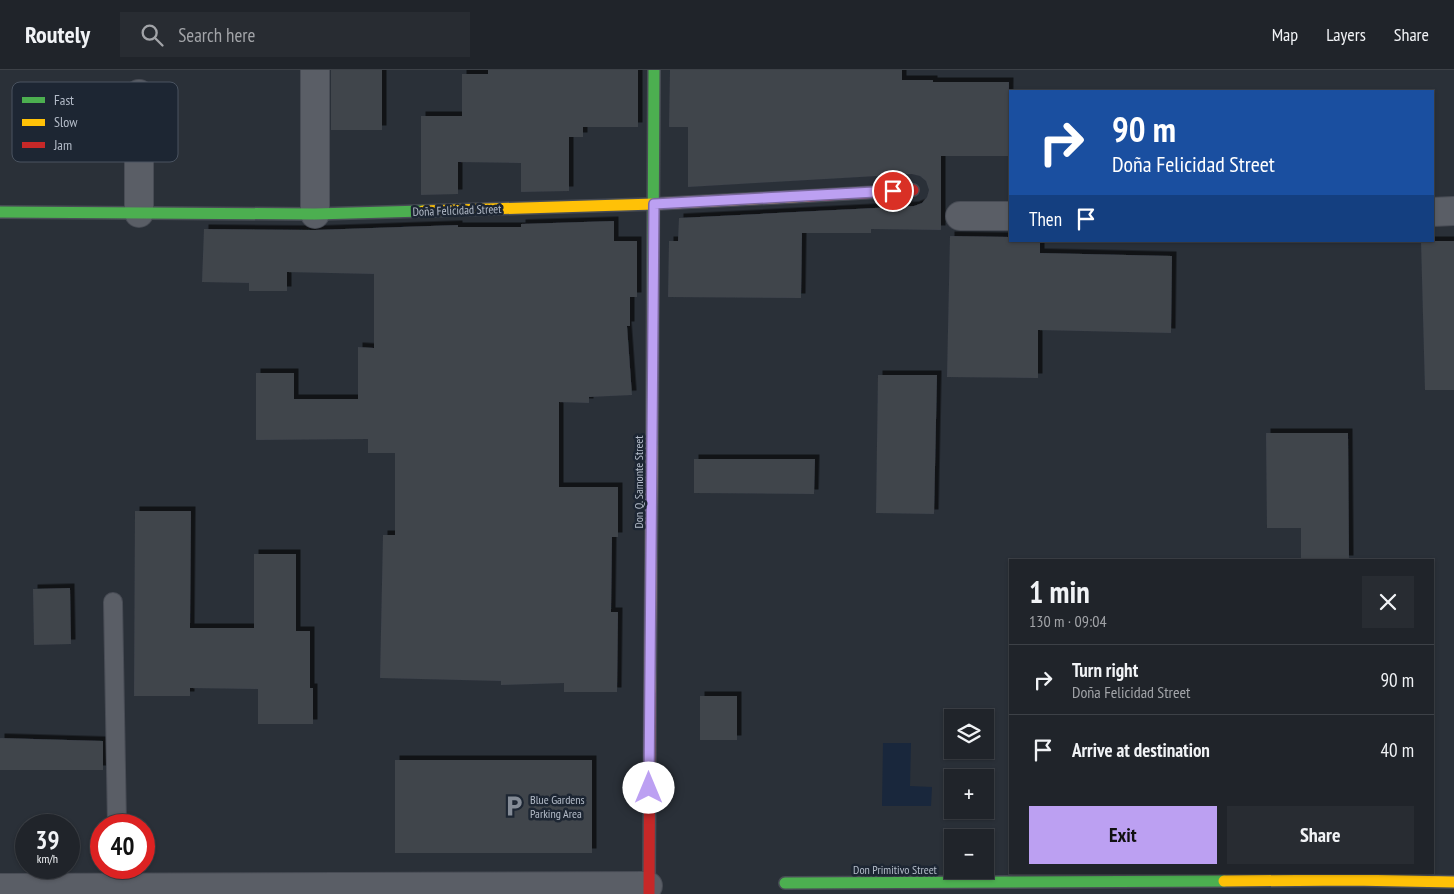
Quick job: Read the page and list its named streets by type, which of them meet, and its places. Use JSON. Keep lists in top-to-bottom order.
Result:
{
  "streets": {
    "street": ["Doña Felicidad Street", "Don Q. Samonte Street", "Don Primitivo Street"]
  },
  "crossings": [
    ["Doña Felicidad Street", "Don Q. Samonte Street"]
  ],
  "places": {
    "parking": ["Blue Gardens Parking Area"]
  },
  "legend": ["Fast", "Slow", "Jam"],
  "page": {
    "header": "Routely",
    "search": "Search here",
    "nav": ["Map", "Layers", "Share"],
    "turn": ["90 m", "Doña Felicidad Street"],
    "then": "Then",
    "heading": ["1 min", "130 m · 09:04"],
    "list": [
      {
        "name": "Turn right",
        "note": "Doña Felicidad Street",
        "value": "90 m"
      },
      {
        "name": "Arrive at destination",
        "value": "40 m"
      }
    ],
    "map_buttons": ["+", "−"],
    "buttons": ["Exit", "Share"],
    "speed": "39 km/h",
    "limit": "40"
  }
}
